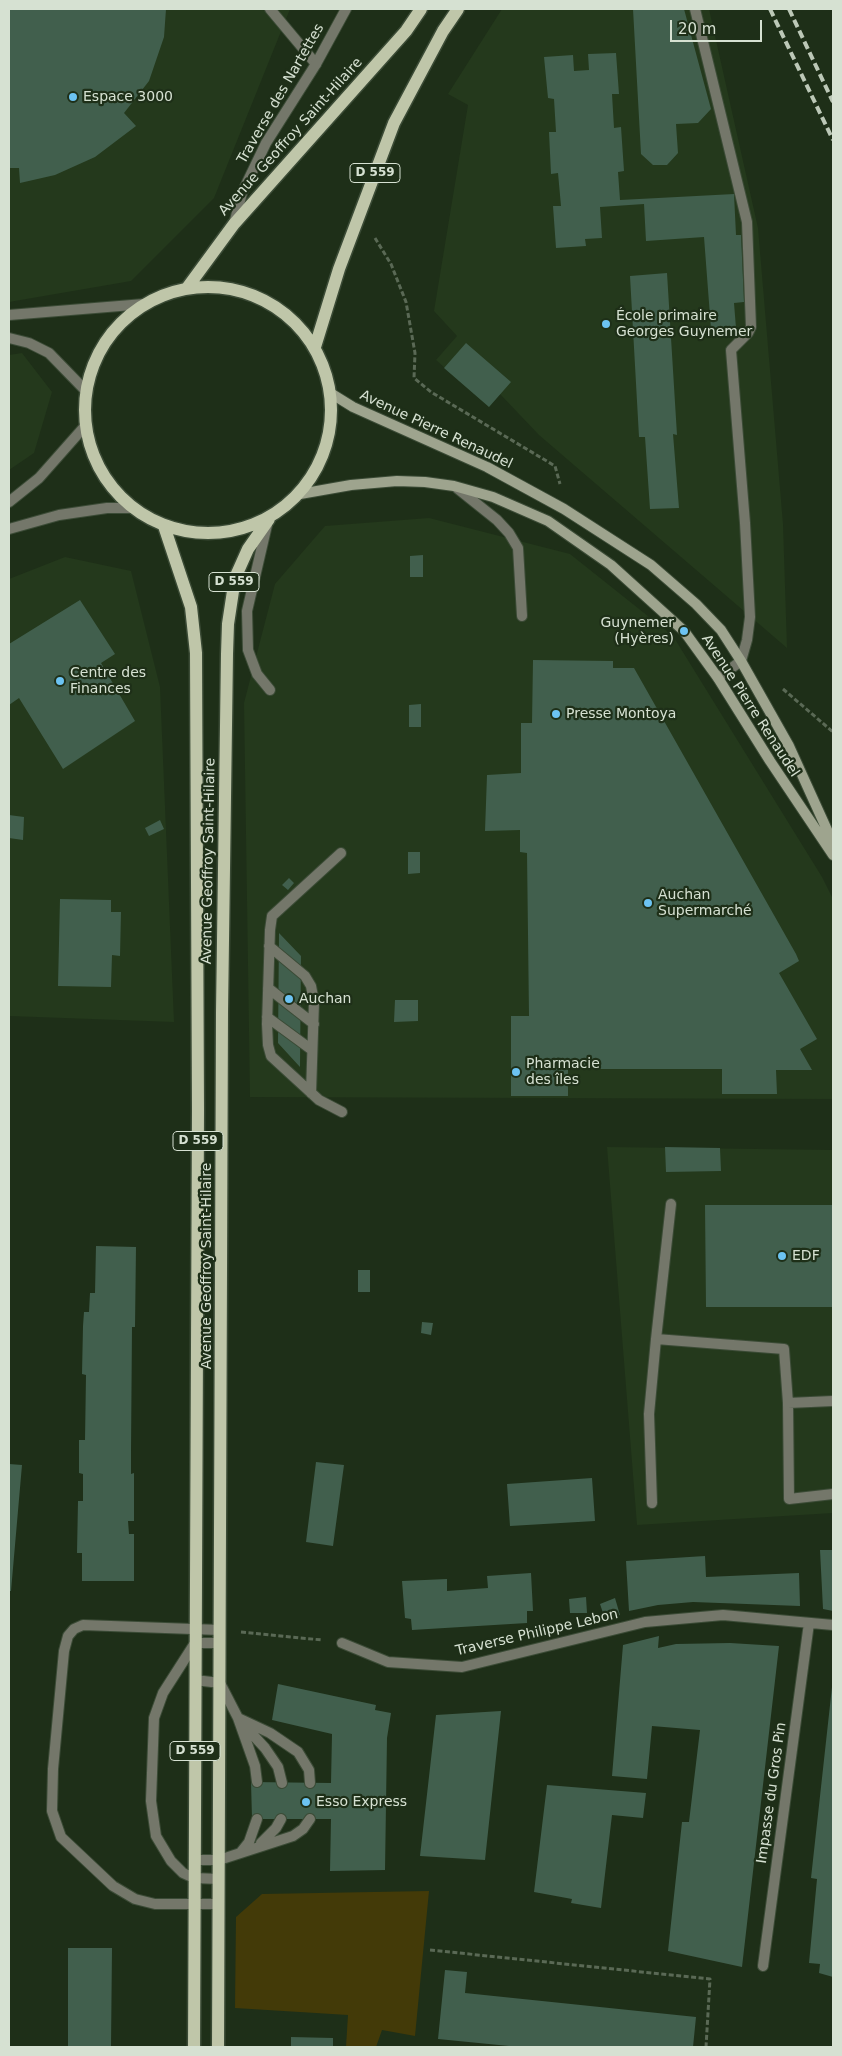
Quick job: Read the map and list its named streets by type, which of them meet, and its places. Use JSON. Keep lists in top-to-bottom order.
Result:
{
  "streets": {
    "main road": ["Avenue Geoffroy Saint-Hilaire", "D 559"],
    "street": [
      "Traverse des Nartettes",
      "Avenue Pierre Renaudel",
      "Traverse Philippe Lebon",
      "Impasse du Gros Pin"
    ]
  },
  "crossings": [
    ["Traverse des Nartettes", "Avenue Geoffroy Saint-Hilaire"],
    ["Traverse Philippe Lebon", "Impasse du Gros Pin"]
  ],
  "places": [
    "Espace 3000",
    "École primaire Georges Guynemer",
    "Guynemer (Hyères)",
    "Centre des Finances",
    "Presse Montoya",
    "Auchan Supermarché",
    "Auchan",
    "Pharmacie des îles",
    "EDF",
    "Esso Express"
  ],
  "scale_bar": "20 m"
}
